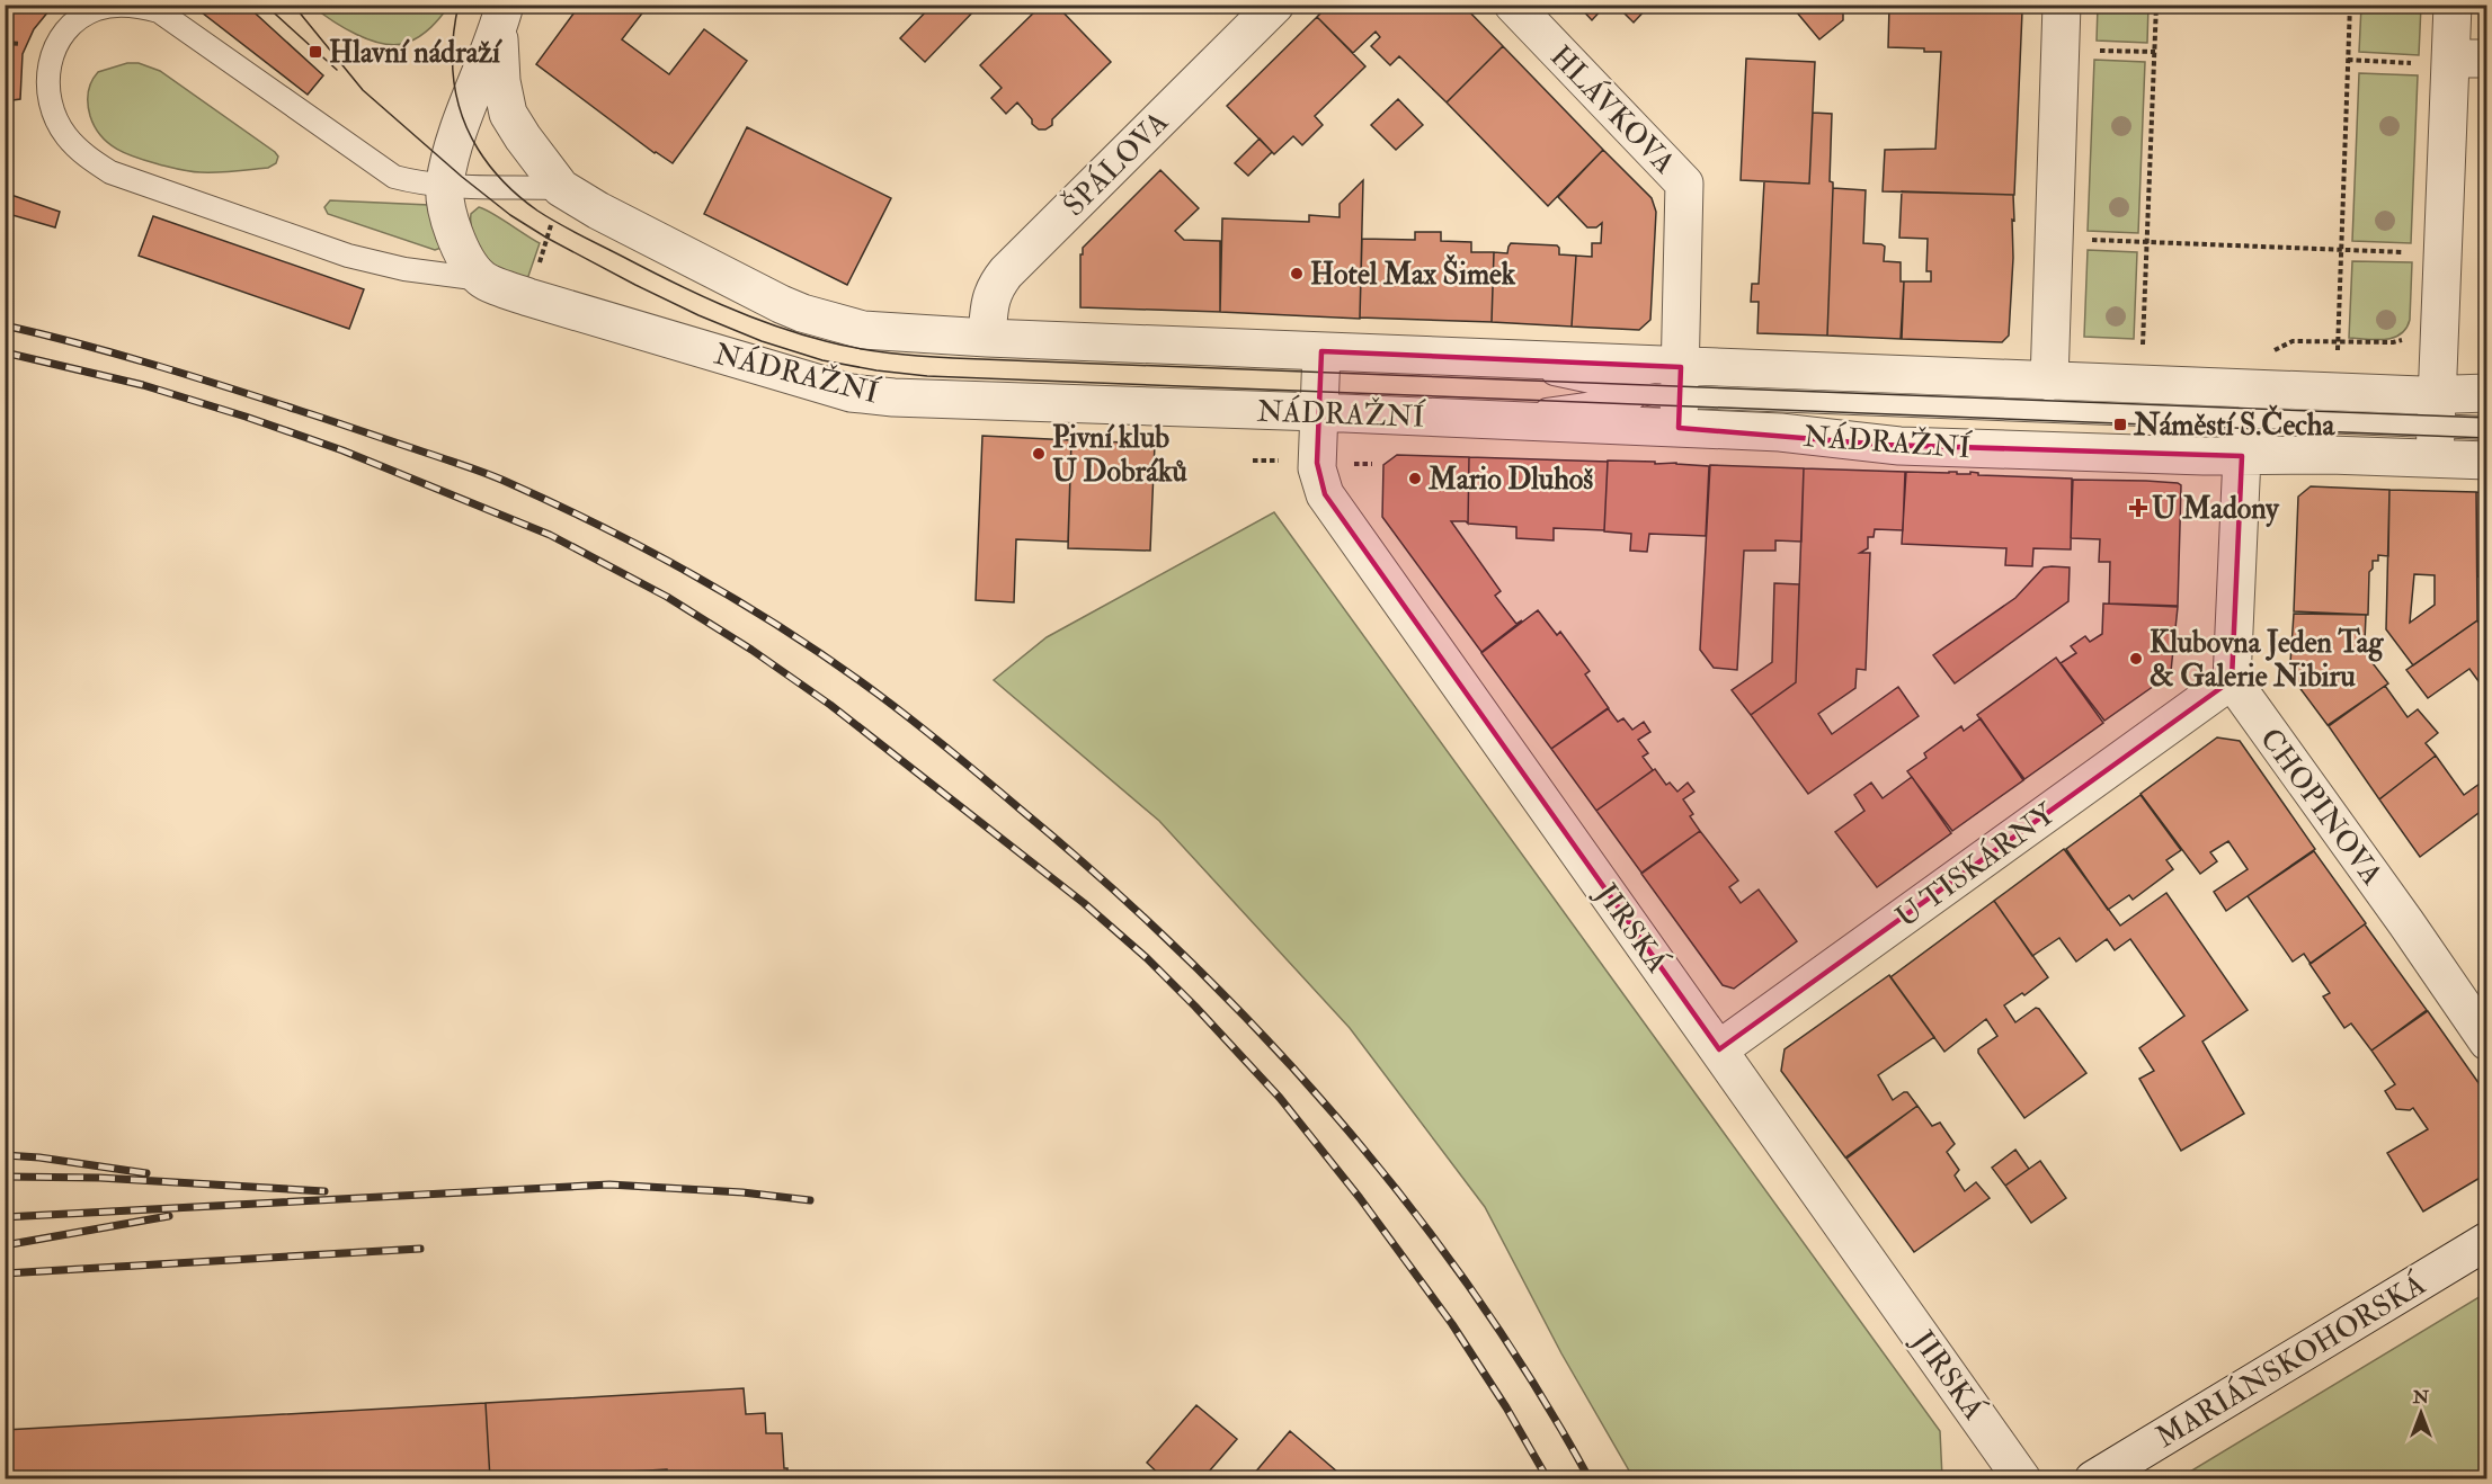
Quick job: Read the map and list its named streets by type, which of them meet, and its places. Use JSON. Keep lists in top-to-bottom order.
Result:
{
  "streets": {
    "street": [
      "HLÁVKOVA",
      "ŠPÁLOVA",
      "NÁDRAŽNÍ",
      "CHOPINOVA",
      "U TISKÁRNY",
      "JIRSKÁ",
      "MARIÁNSKOHORSKÁ"
    ]
  },
  "crossings": [
    ["HLÁVKOVA", "NÁDRAŽNÍ"],
    ["ŠPÁLOVA", "NÁDRAŽNÍ"],
    ["NÁDRAŽNÍ", "JIRSKÁ"],
    ["CHOPINOVA", "U TISKÁRNY"],
    ["U TISKÁRNY", "JIRSKÁ"]
  ],
  "places": {
    "transit": ["Hlavní nádraží", "Náměstí S.Čecha"],
    "other": [
      "Hotel Max Šimek",
      "Pivní klub U Dobráků",
      "Mario Dluhoš",
      "Klubovna Jeden Tag & Galerie Nibiru"
    ],
    "health": ["U Madony"]
  },
  "north": "top"
}
